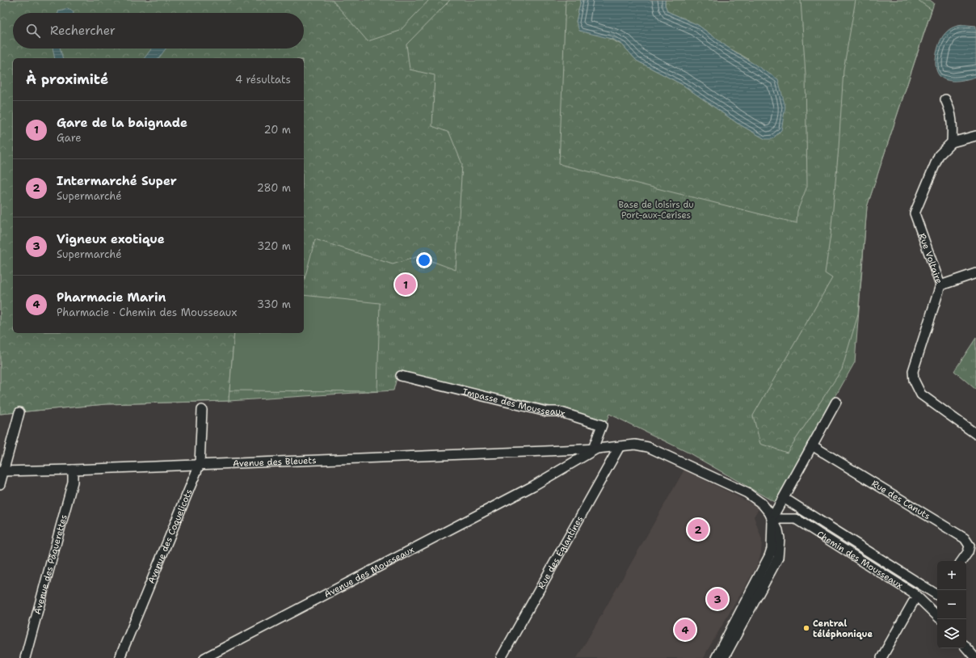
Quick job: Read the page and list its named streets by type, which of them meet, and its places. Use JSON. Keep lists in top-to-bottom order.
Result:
{
  "streets": {
    "street": [
      "Rue Voltaire",
      "Impasse des Mousseaux",
      "Avenue des Bleuets",
      "Rue des Canuts",
      "Avenue des Coquelicots",
      "Rue des Églantines",
      "Chemin des Mousseaux",
      "Avenue des Pâquerettes",
      "Avenue des Mousseaux"
    ]
  },
  "crossings": [
    ["Impasse des Mousseaux", "Avenue des Bleuets"],
    ["Impasse des Mousseaux", "Avenue des Mousseaux"],
    ["Avenue des Bleuets", "Avenue des Coquelicots"],
    ["Avenue des Bleuets", "Rue des Églantines"],
    ["Avenue des Bleuets", "Avenue des Pâquerettes"],
    ["Avenue des Bleuets", "Avenue des Mousseaux"]
  ],
  "parks": ["Base de loisirs du Port-aux-Cerises"],
  "places": ["Central téléphonique"],
  "page": {
    "search": "Rechercher",
    "heading": ["À proximité", "4 résultats"],
    "list": [
      {
        "mark": "1",
        "name": "Gare de la baignade",
        "note": "Gare",
        "value": "20 m"
      },
      {
        "mark": "2",
        "name": "Intermarché Super",
        "note": "Supermarché",
        "value": "280 m"
      },
      {
        "mark": "3",
        "name": "Vigneux exotique",
        "note": "Supermarché",
        "value": "320 m"
      },
      {
        "mark": "4",
        "name": "Pharmacie Marin",
        "note": "Pharmacie · Chemin des Mousseaux",
        "value": "330 m"
      }
    ],
    "pins": [
      "1",
      "2",
      "3",
      "4"
    ],
    "map_buttons": ["+", "−"]
  }
}
